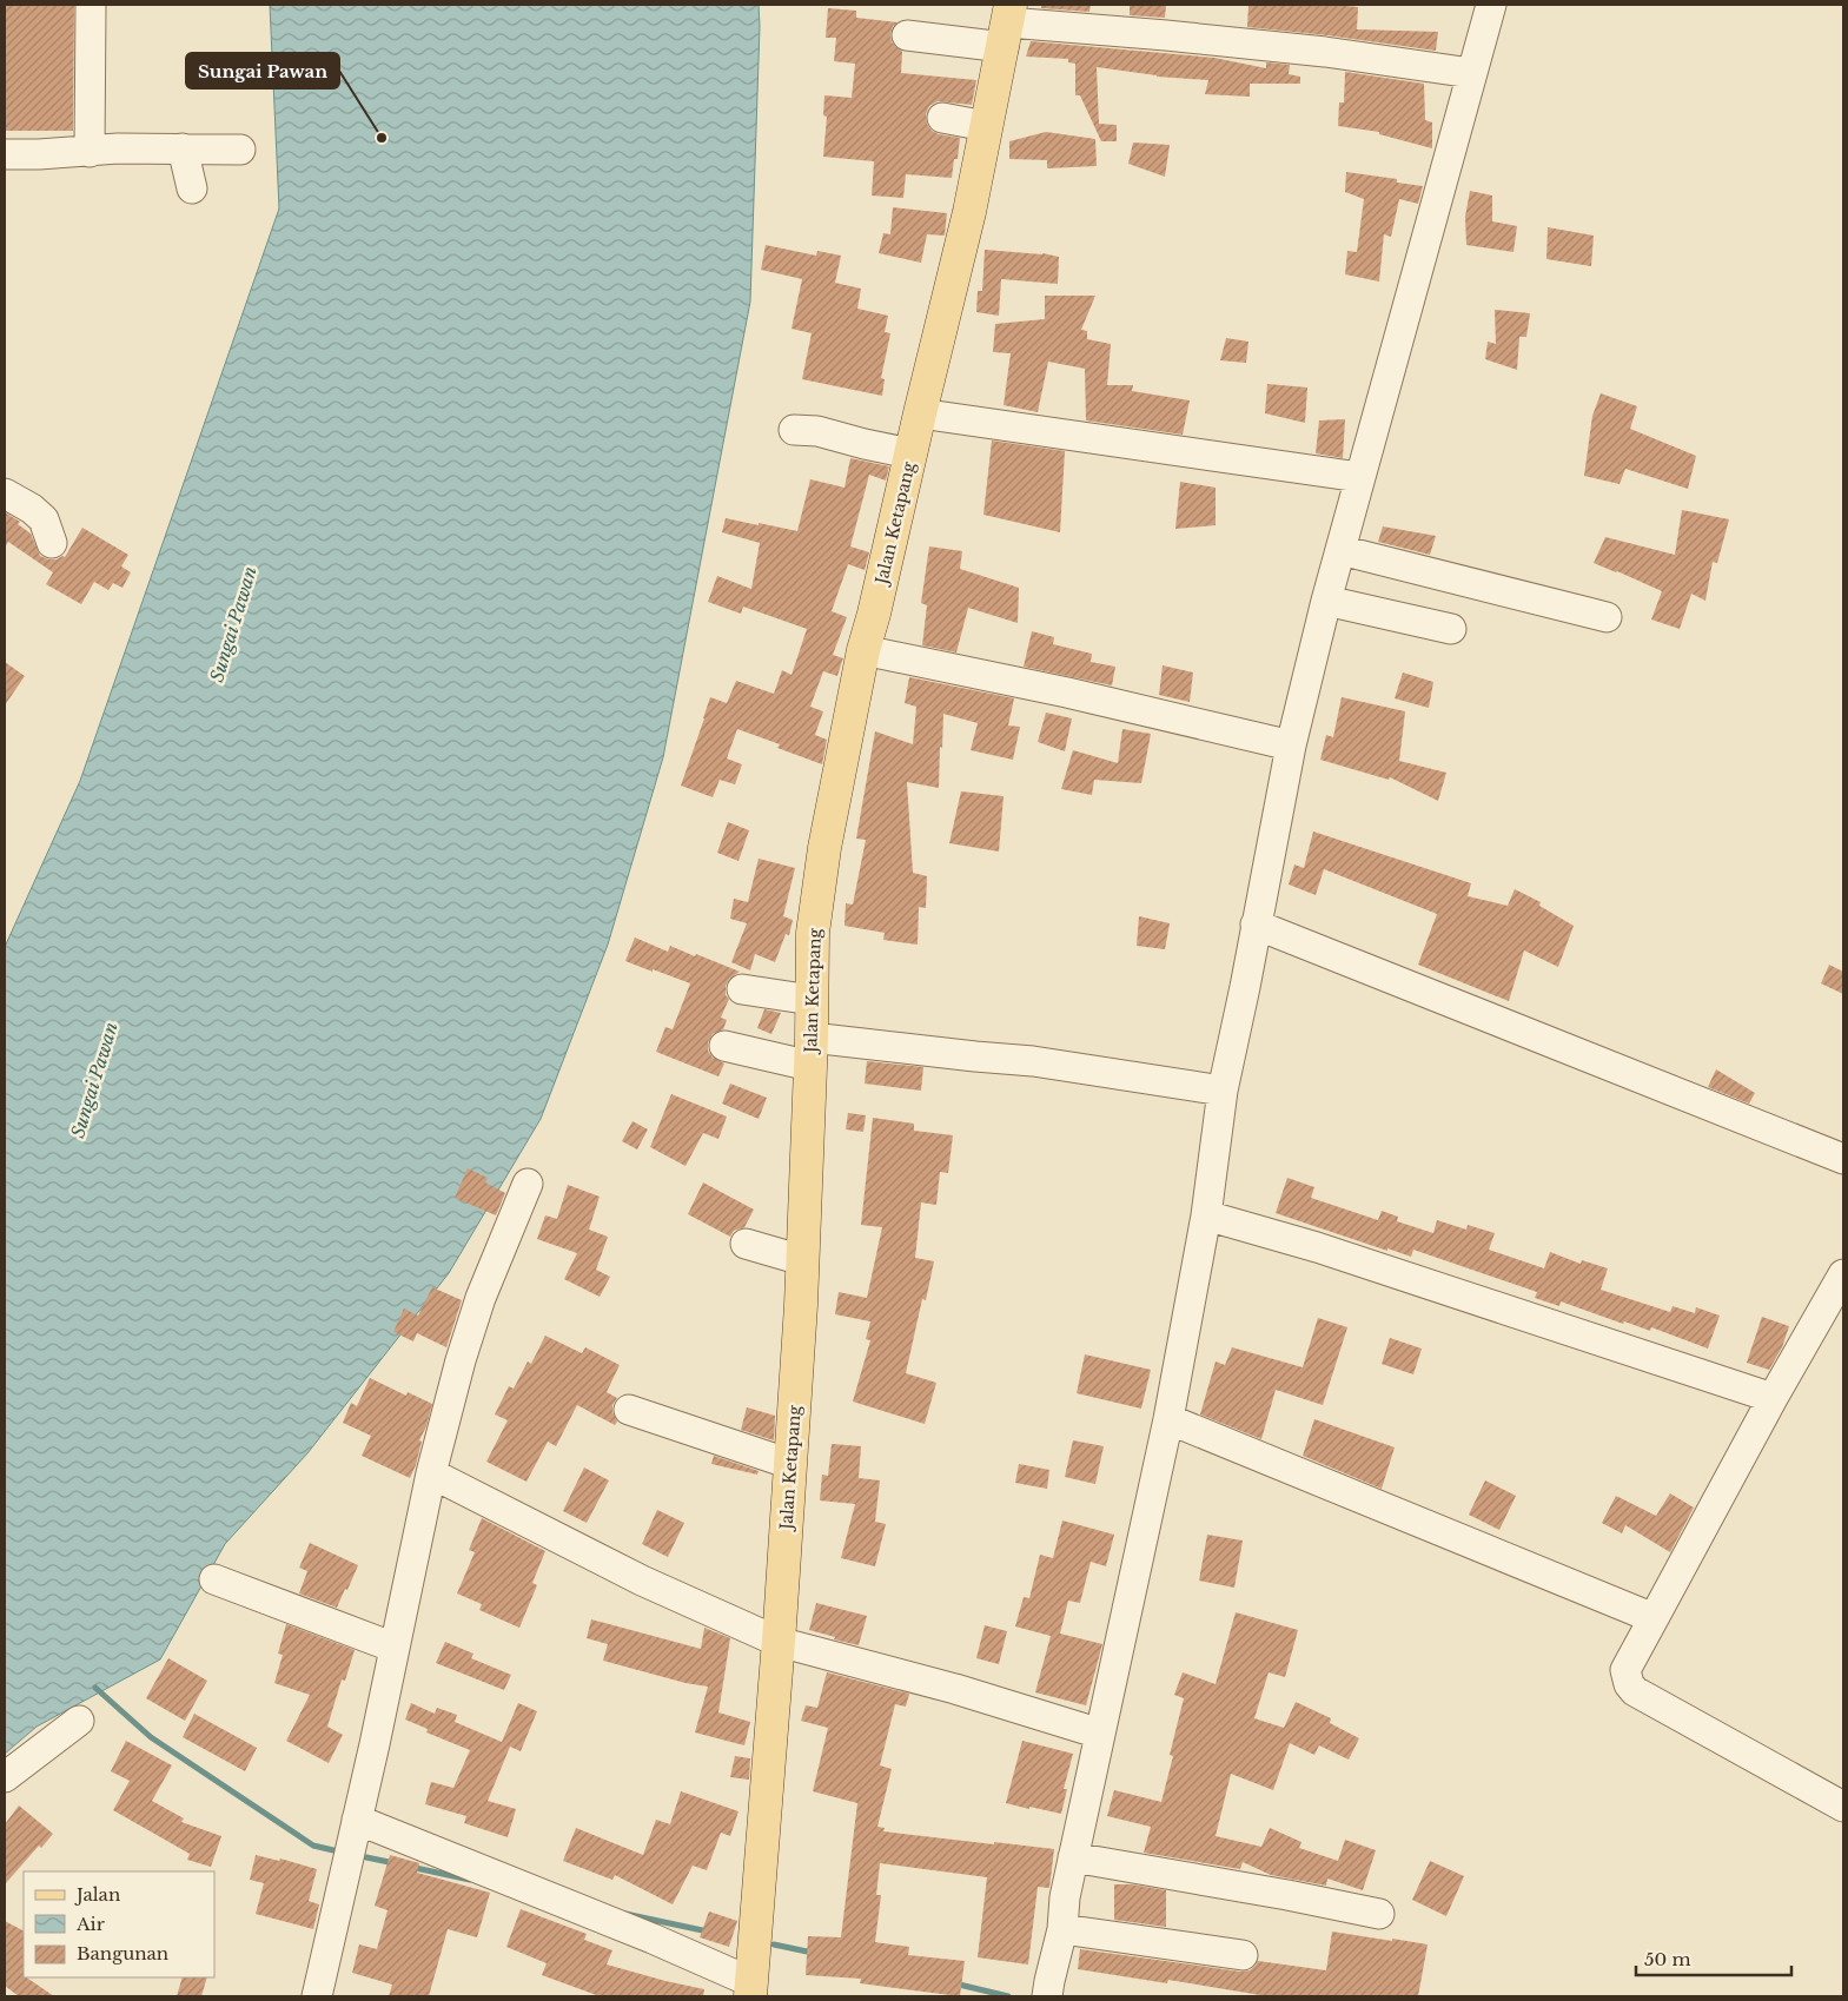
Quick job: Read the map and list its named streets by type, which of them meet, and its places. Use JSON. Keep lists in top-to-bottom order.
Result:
{
  "streets": {
    "main road": ["Jalan Ketapang"]
  },
  "water": ["Sungai Pawan"],
  "places": ["Sungai Pawan"],
  "legend": ["Jalan", "Air", "Bangunan"],
  "scale_bar": "50 m"
}
